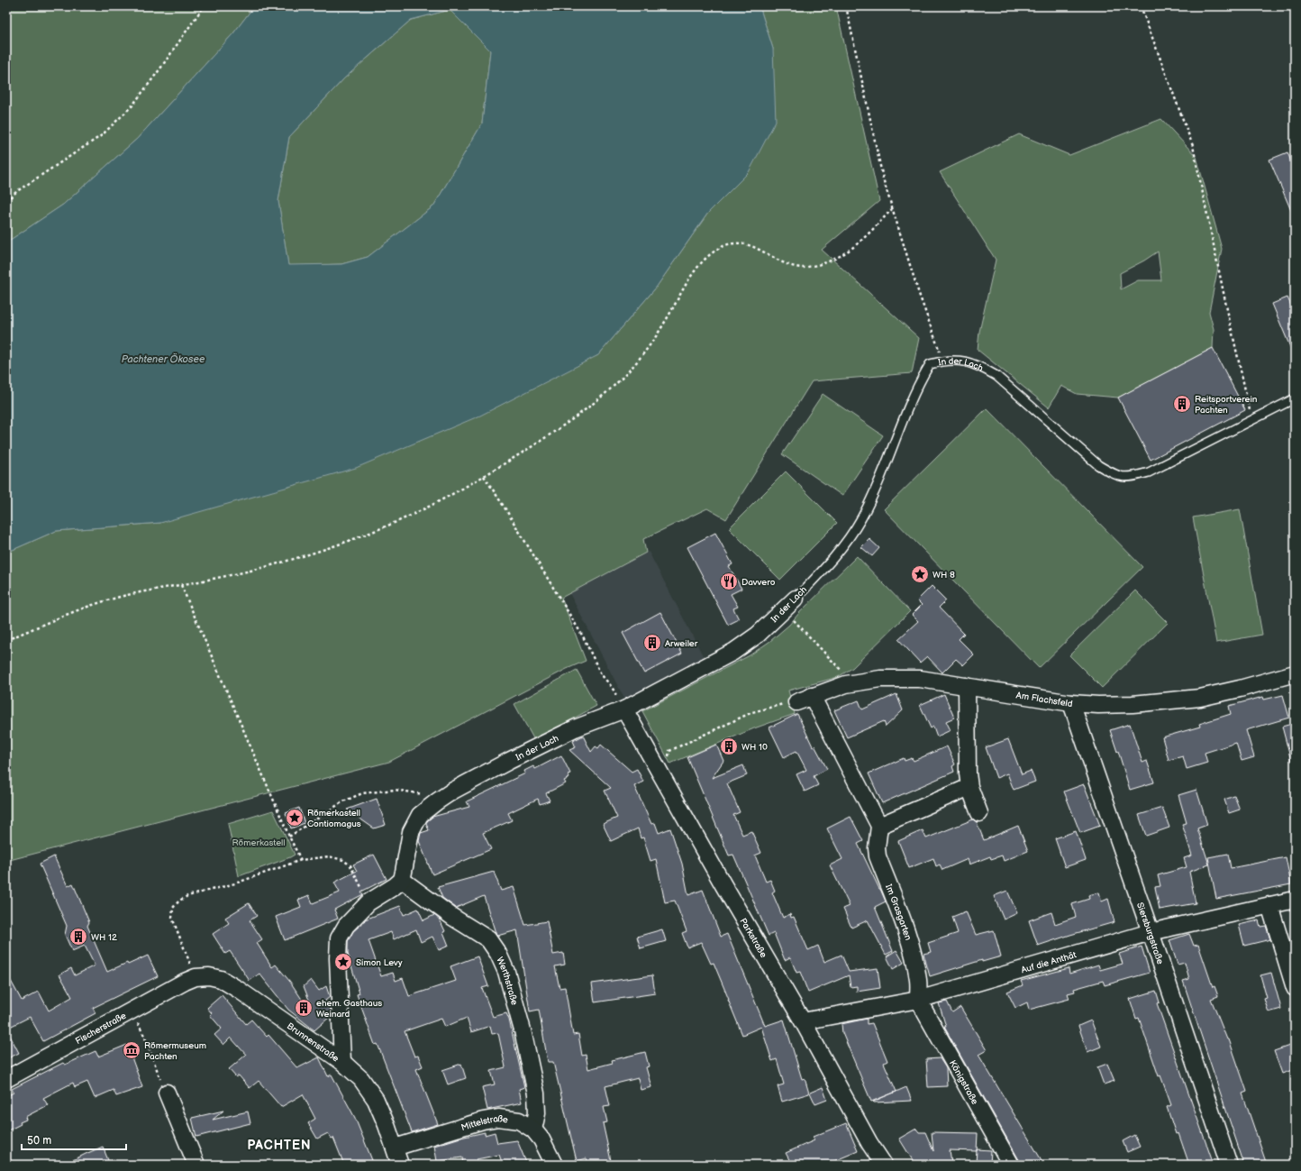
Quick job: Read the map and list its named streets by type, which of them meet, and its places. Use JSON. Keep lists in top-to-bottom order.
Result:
{
  "streets": {
    "street": [
      "In der Lach",
      "Am Flachsfeld",
      "Im Grasgarten",
      "Siersburgstraße",
      "Parkstraße",
      "Auf die Anthät",
      "Werthstraße",
      "Fischerstraße",
      "Brunnenstraße",
      "Königstraße",
      "Mittelstraße"
    ]
  },
  "crossings": [
    ["In der Lach", "Parkstraße"],
    ["In der Lach", "Werthstraße"],
    ["Am Flachsfeld", "Siersburgstraße"],
    ["Im Grasgarten", "Auf die Anthät"],
    ["Im Grasgarten", "Königstraße"],
    ["Siersburgstraße", "Auf die Anthät"],
    ["Parkstraße", "Auf die Anthät"],
    ["Auf die Anthät", "Königstraße"],
    ["Werthstraße", "Mittelstraße"],
    ["Fischerstraße", "Brunnenstraße"],
    ["Brunnenstraße", "Mittelstraße"]
  ],
  "districts": ["PACHTEN"],
  "water": ["Pachtener Ökosee"],
  "parks": ["Römerkastell"],
  "places": {
    "building": [
      "Reitsportverein Pachten",
      "Arweiler",
      "WH 10",
      "WH 12",
      "ehem. Gasthaus Weinard"
    ],
    "place": ["WH 8", "Römerkastell Contiomagus", "Simon Levy"],
    "restaurant": ["Davvero"],
    "museum": ["Römermuseum Pachten"]
  },
  "scale_bar": "50 m"
}
